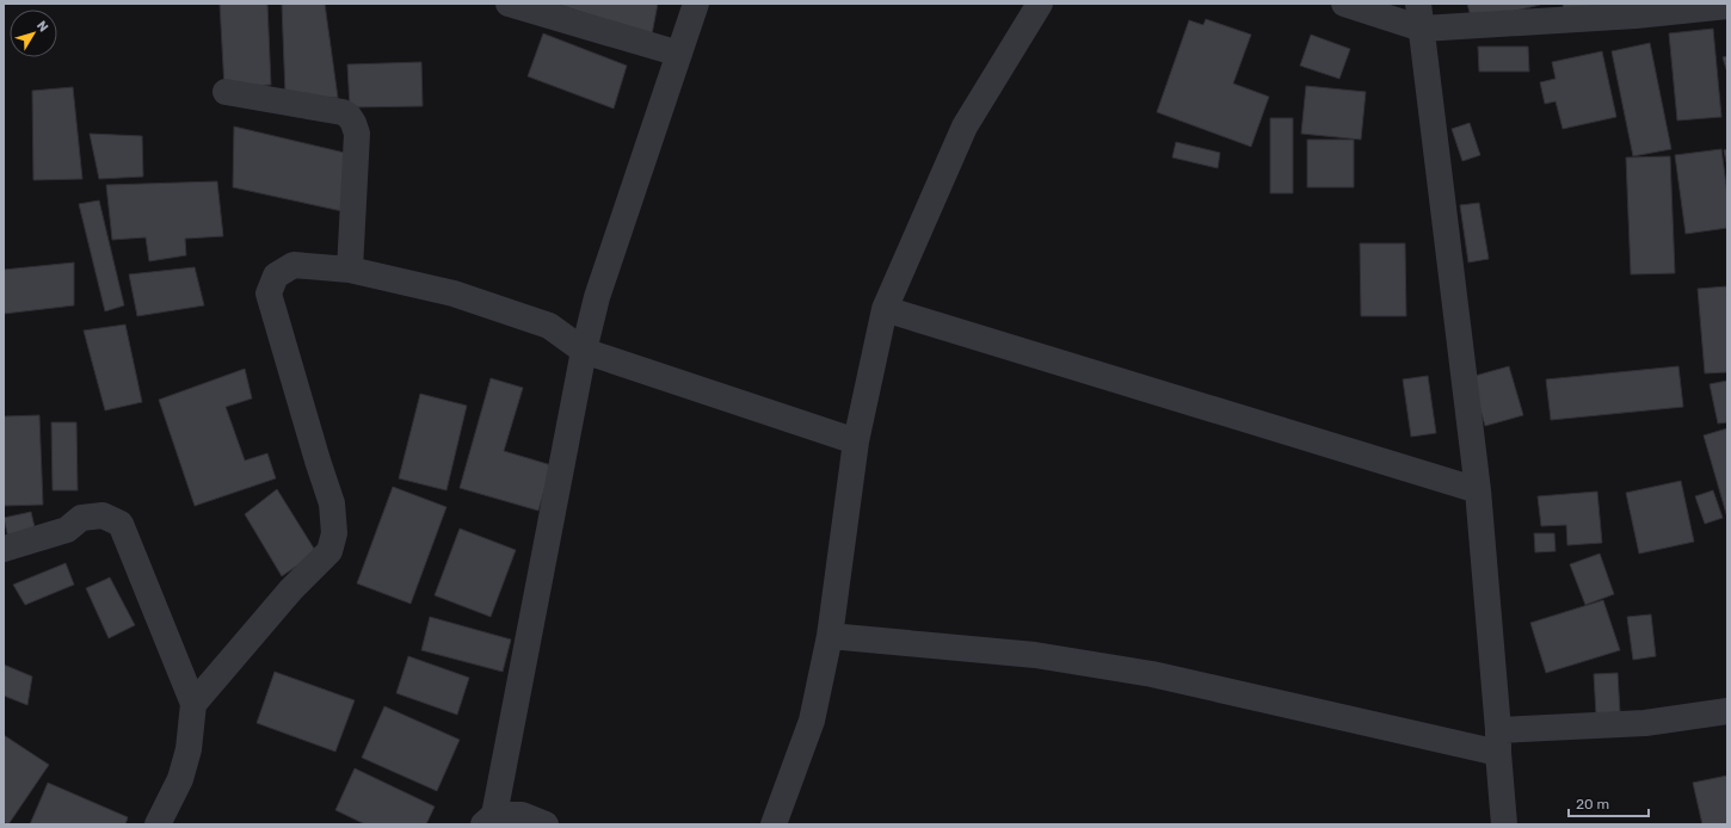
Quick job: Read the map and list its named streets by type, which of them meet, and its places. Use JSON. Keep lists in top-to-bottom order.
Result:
{
  "scale_bar": "20 m",
  "north": "top right"
}
